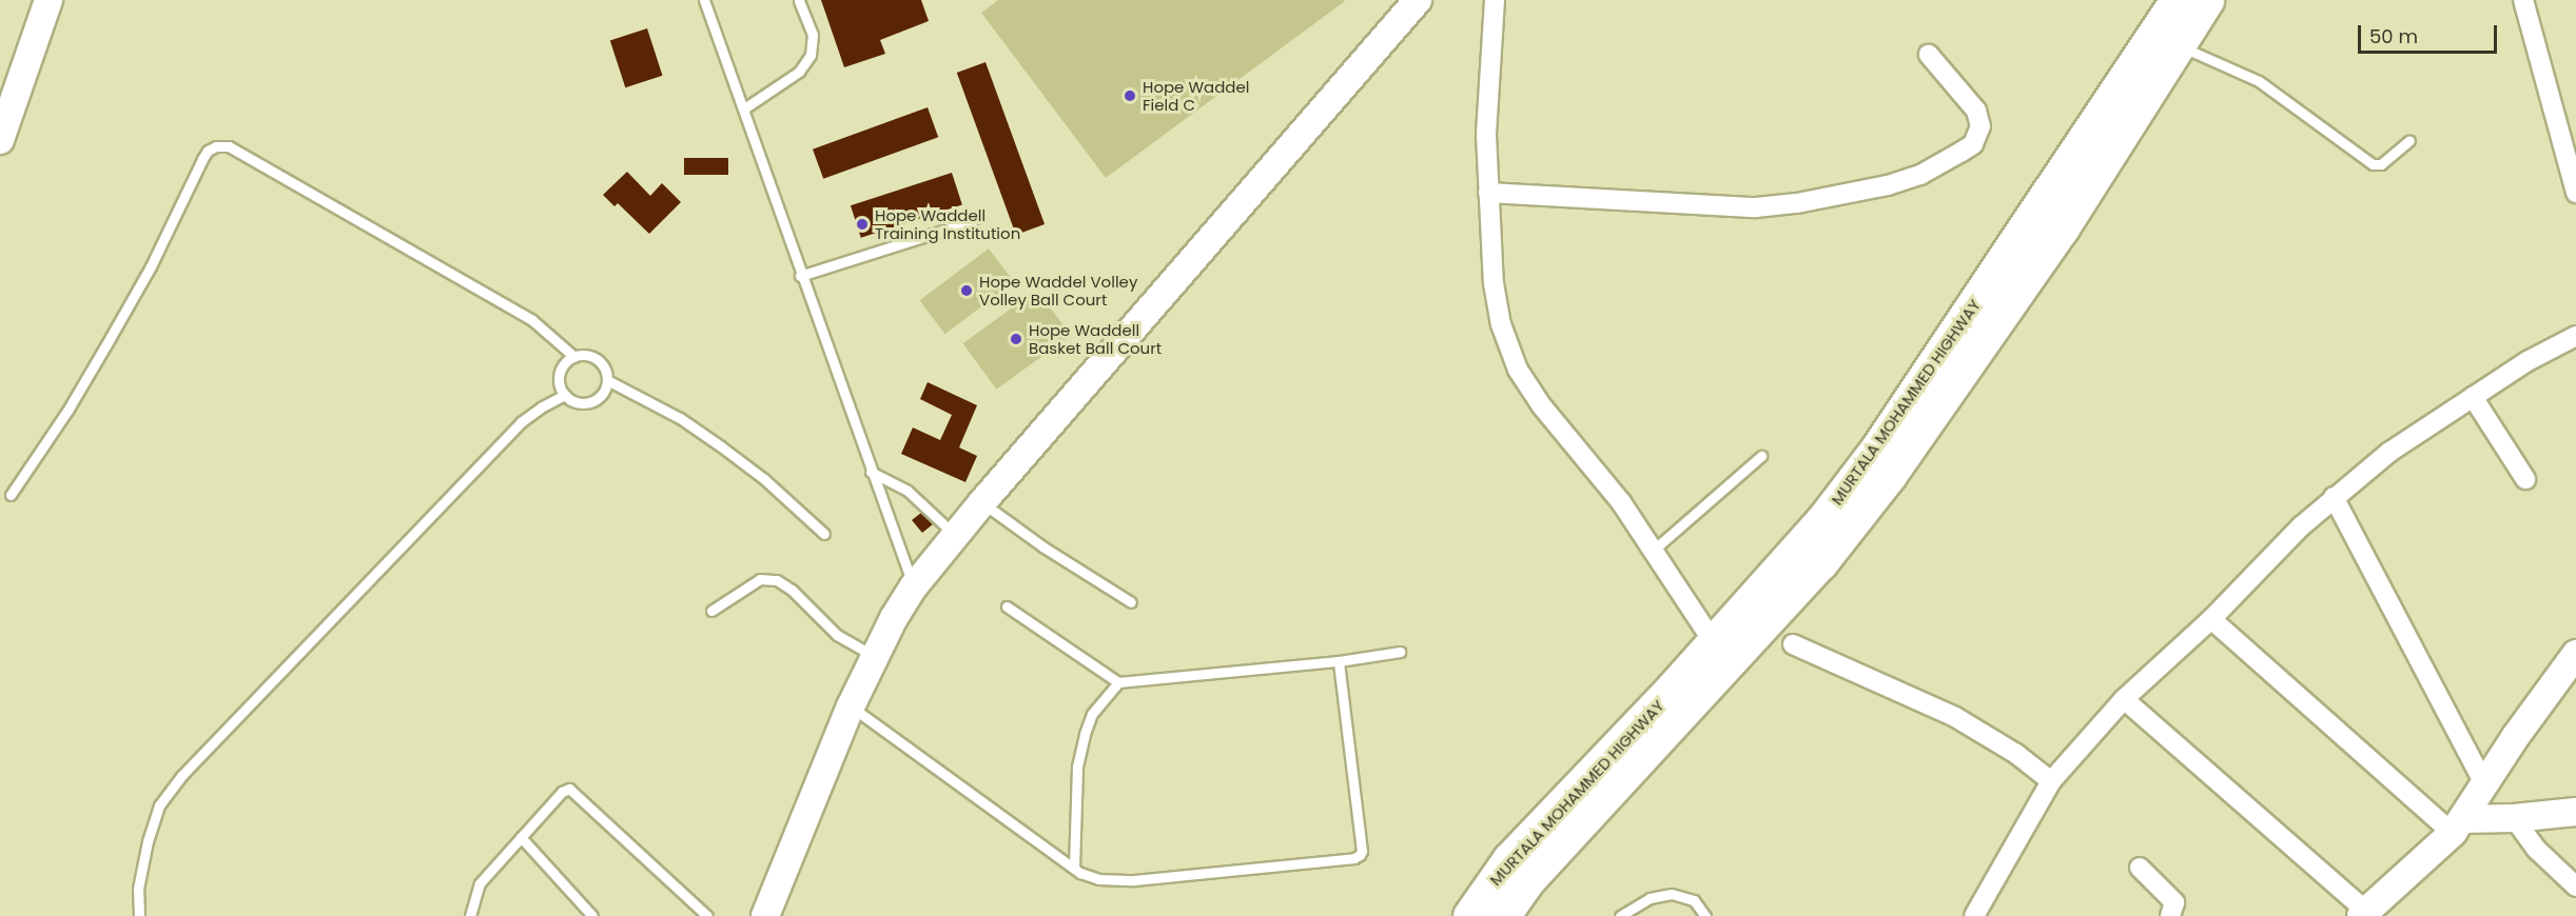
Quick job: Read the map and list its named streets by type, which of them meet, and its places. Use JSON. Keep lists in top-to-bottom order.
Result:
{
  "streets": {
    "highway": ["MURTALA MOHAMMED HIGHWAY"]
  },
  "places": [
    "Hope Waddel Field C",
    "Hope Waddell Training Institution",
    "Hope Waddel Volley Volley Ball Court",
    "Hope Waddell Basket Ball Court"
  ],
  "scale_bar": "50 m"
}
